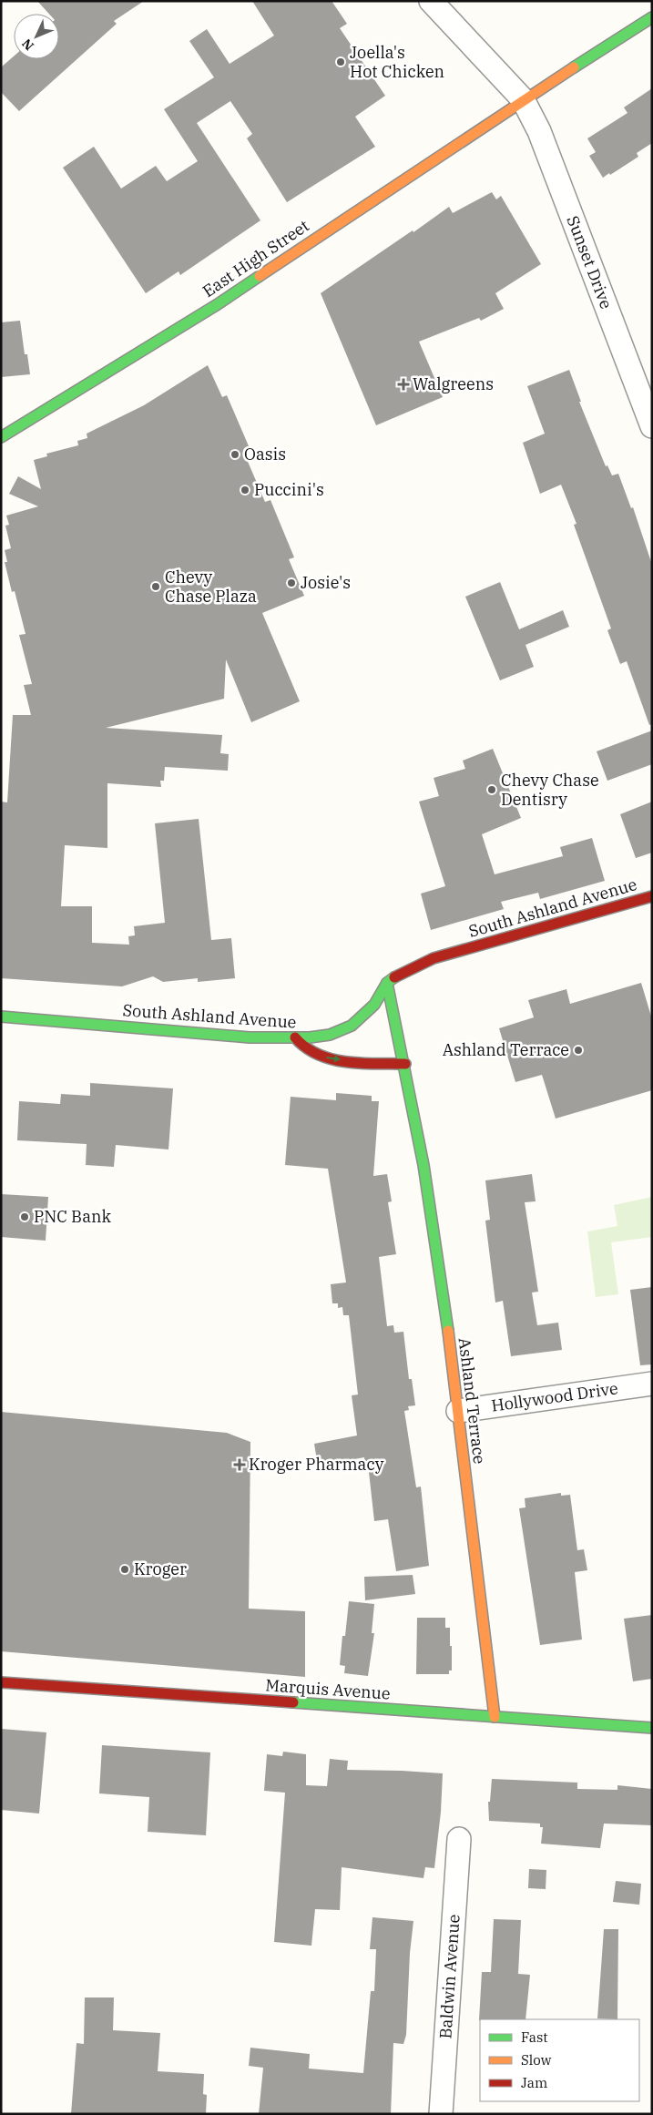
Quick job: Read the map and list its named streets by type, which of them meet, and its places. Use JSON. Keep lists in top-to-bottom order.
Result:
{
  "streets": {
    "street": [
      "East High Street",
      "Sunset Drive",
      "South Ashland Avenue",
      "Hollywood Drive",
      "Ashland Terrace",
      "Marquis Avenue",
      "Baldwin Avenue"
    ]
  },
  "crossings": [
    ["East High Street", "Sunset Drive"],
    ["South Ashland Avenue", "Ashland Terrace"],
    ["Hollywood Drive", "Ashland Terrace"],
    ["Ashland Terrace", "Marquis Avenue"]
  ],
  "places": {
    "other": [
      "Joella's Hot Chicken",
      "Oasis",
      "Puccini's",
      "Josie's",
      "Chevy Chase Plaza",
      "Chevy Chase Dentisry",
      "Ashland Terrace",
      "PNC Bank",
      "Kroger"
    ],
    "health": ["Walgreens", "Kroger Pharmacy"]
  },
  "legend": ["Fast", "Slow", "Jam"],
  "north": "bottom left"
}
